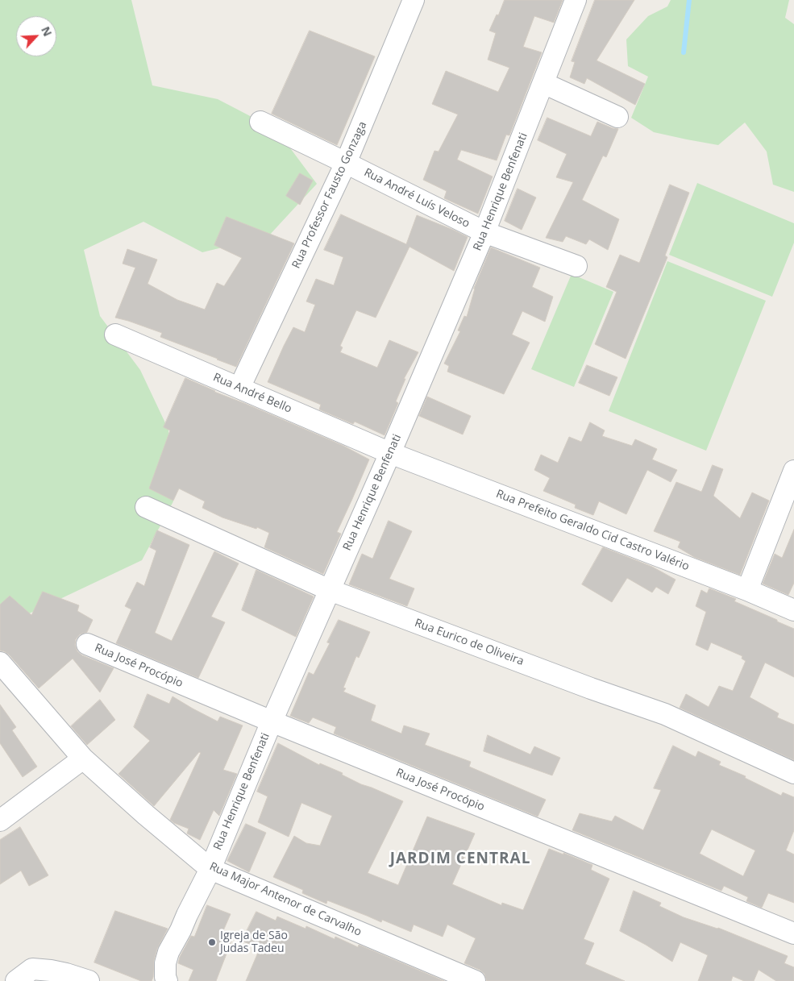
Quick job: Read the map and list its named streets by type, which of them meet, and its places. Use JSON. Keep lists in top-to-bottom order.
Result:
{
  "streets": {
    "street": [
      "Rua Henrique Benfenati",
      "Rua Professor Fausto Gonzaga",
      "Rua André Luís Veloso",
      "Rua André Bello",
      "Rua Prefeito Geraldo Cid Castro Valério",
      "Rua Eurico de Oliveira",
      "Rua José Procópio",
      "Rua Major Antenor de Carvalho"
    ]
  },
  "crossings": [
    ["Rua Henrique Benfenati", "Rua André Luís Veloso"],
    ["Rua Henrique Benfenati", "Rua André Bello"],
    ["Rua Henrique Benfenati", "Rua Prefeito Geraldo Cid Castro Valério"],
    ["Rua Henrique Benfenati", "Rua Eurico de Oliveira"],
    ["Rua Henrique Benfenati", "Rua José Procópio"],
    ["Rua Henrique Benfenati", "Rua Major Antenor de Carvalho"],
    ["Rua Professor Fausto Gonzaga", "Rua André Luís Veloso"],
    ["Rua Professor Fausto Gonzaga", "Rua André Bello"],
    ["Rua André Bello", "Rua Prefeito Geraldo Cid Castro Valério"]
  ],
  "districts": ["JARDIM CENTRAL"],
  "places": ["Igreja de São Judas Tadeu"],
  "north": "top right"
}
